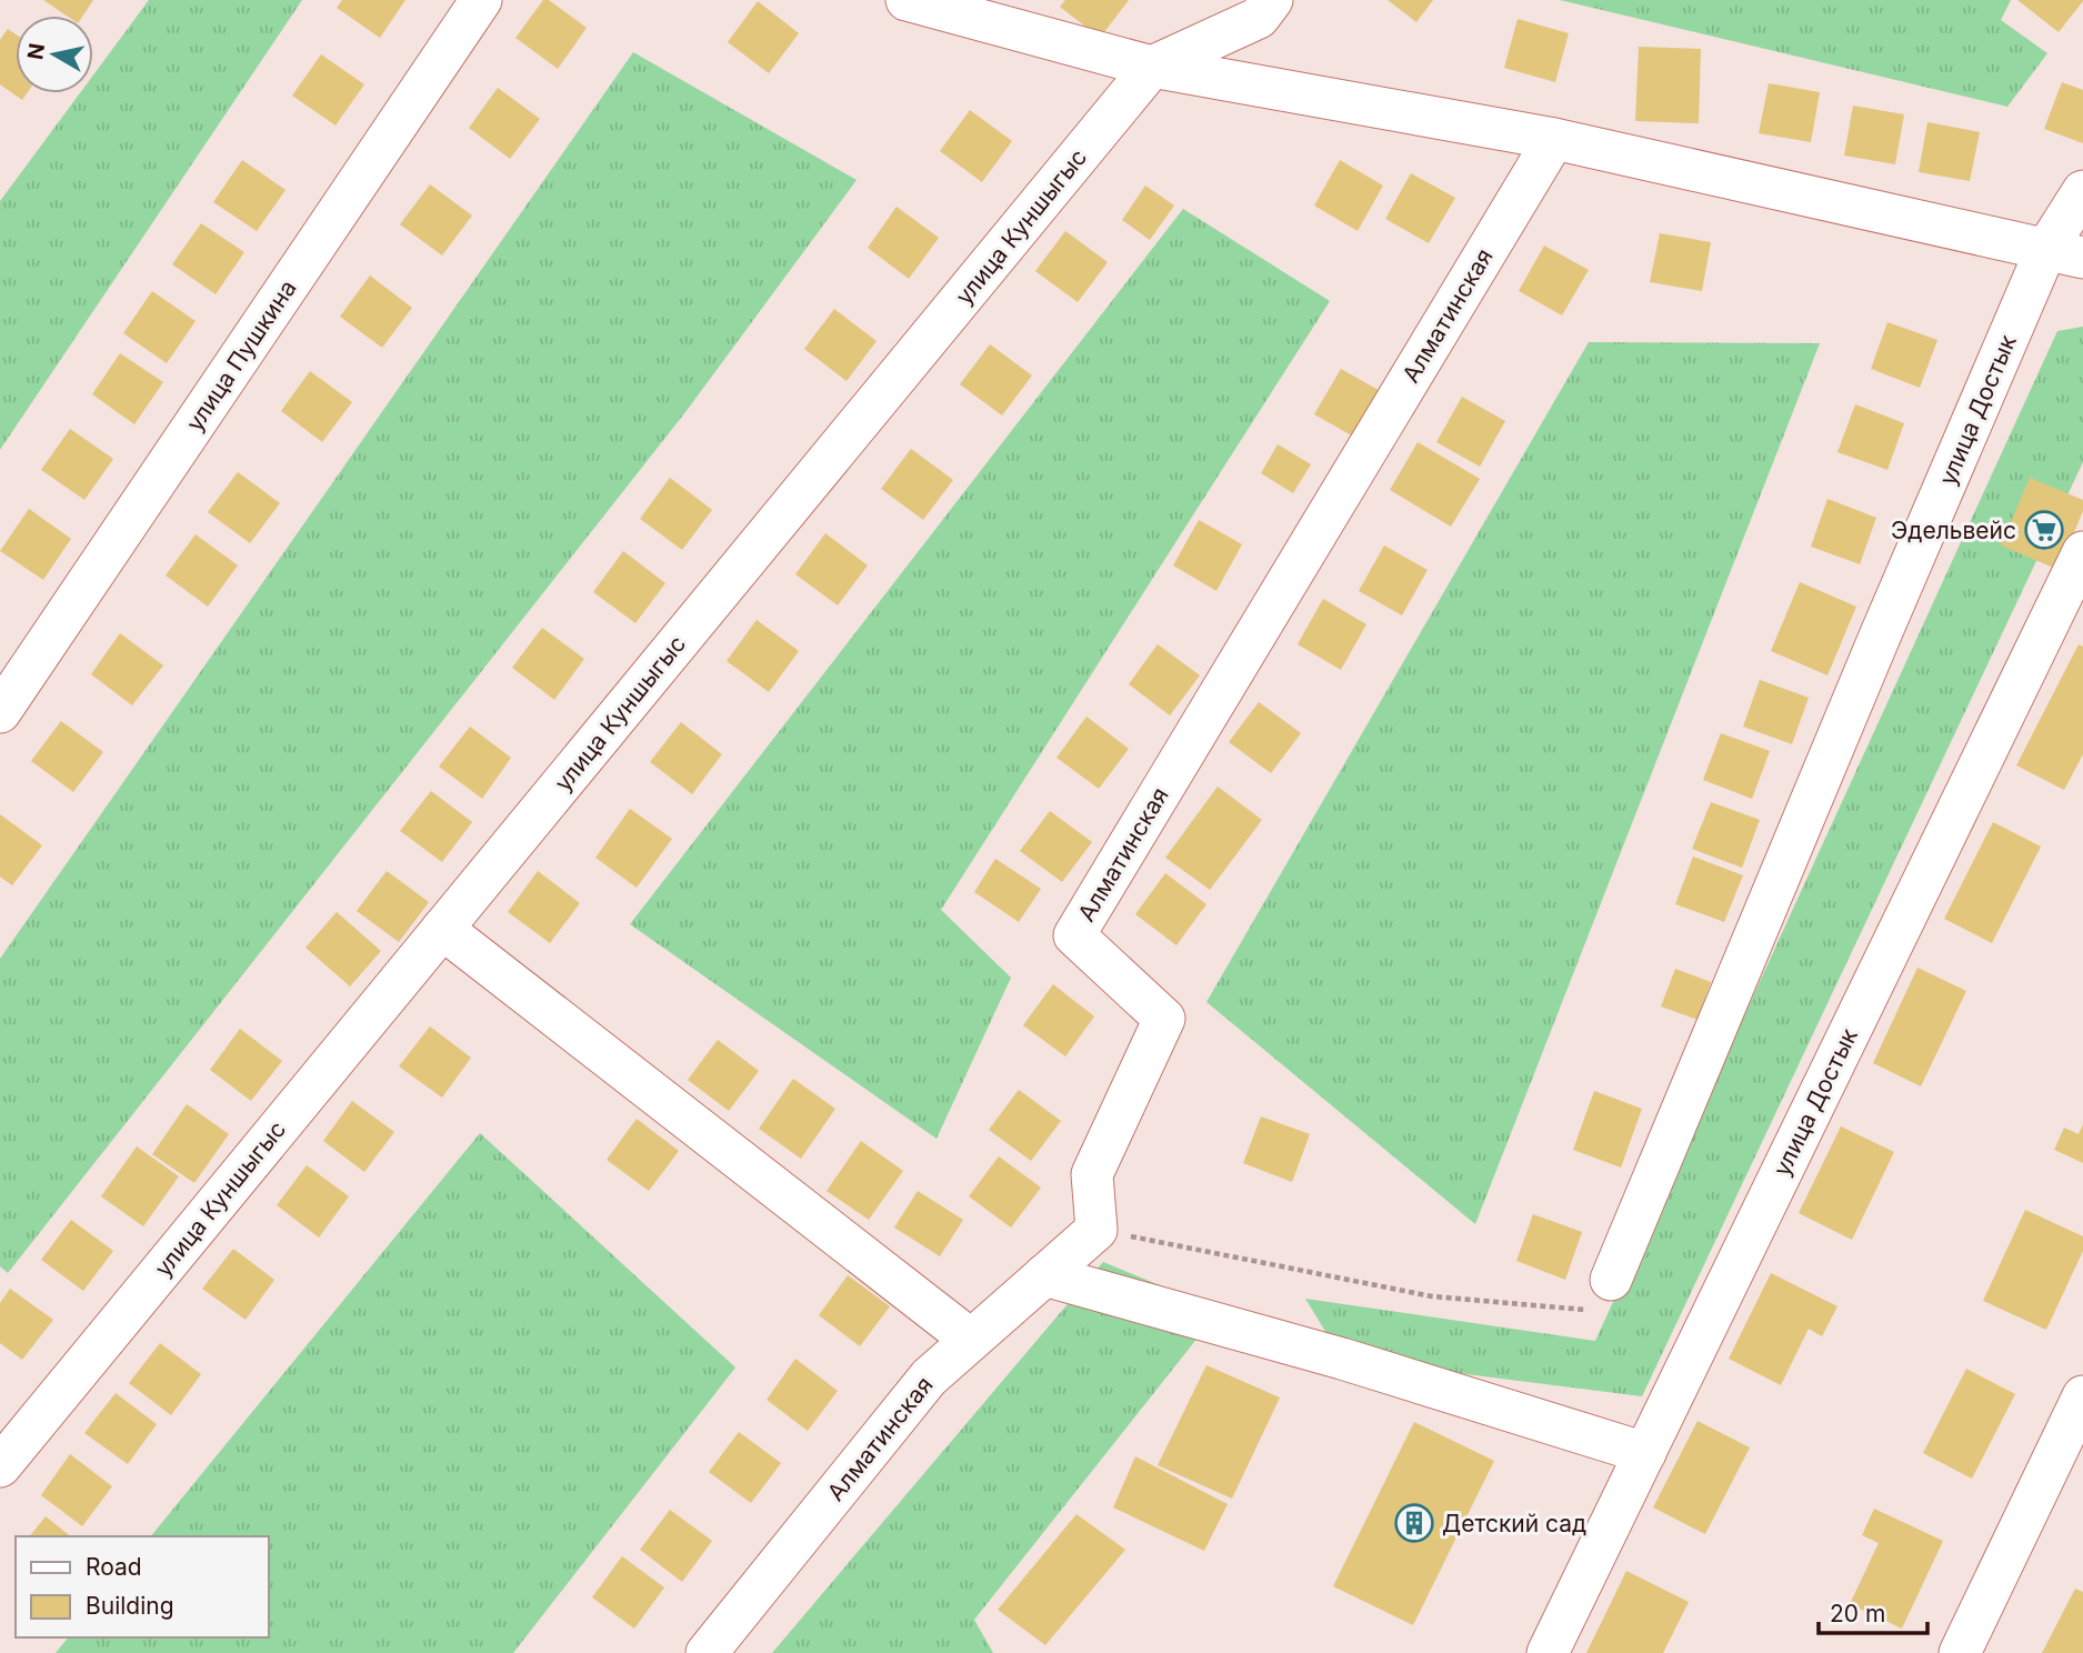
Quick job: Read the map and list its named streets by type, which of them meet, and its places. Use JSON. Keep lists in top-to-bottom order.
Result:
{
  "streets": {
    "street": [
      "улица Куншыгыс",
      "Алматинская",
      "улица Пушкина",
      "улица Достык"
    ]
  },
  "places": {
    "supermarket": ["Эдельвейс"],
    "building": ["Детский сад"]
  },
  "legend": ["Road", "Building"],
  "scale_bar": "20 m",
  "north": "left"
}
